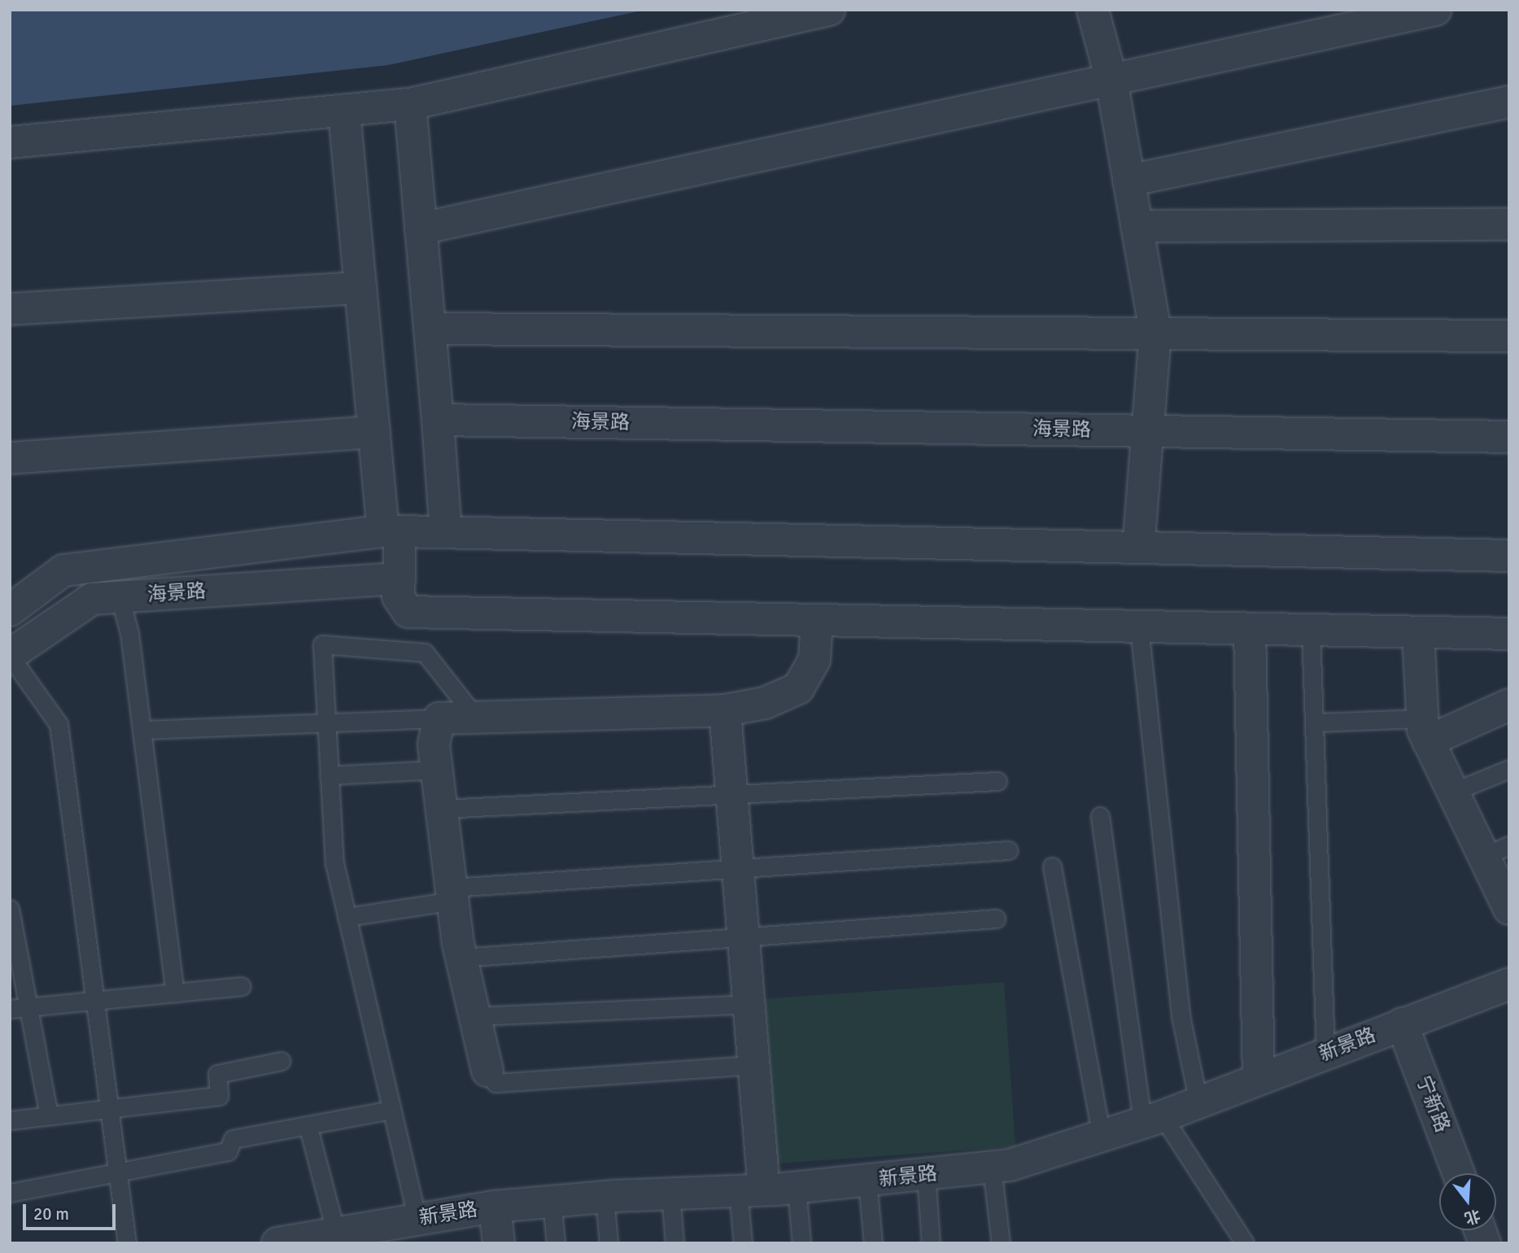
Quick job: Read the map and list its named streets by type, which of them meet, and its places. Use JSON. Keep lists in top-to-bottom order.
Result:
{
  "streets": {
    "street": ["海景路", "新景路", "宁新路"]
  },
  "crossings": [
    ["新景路", "宁新路"]
  ],
  "scale_bar": "20 m",
  "north": "bottom"
}
